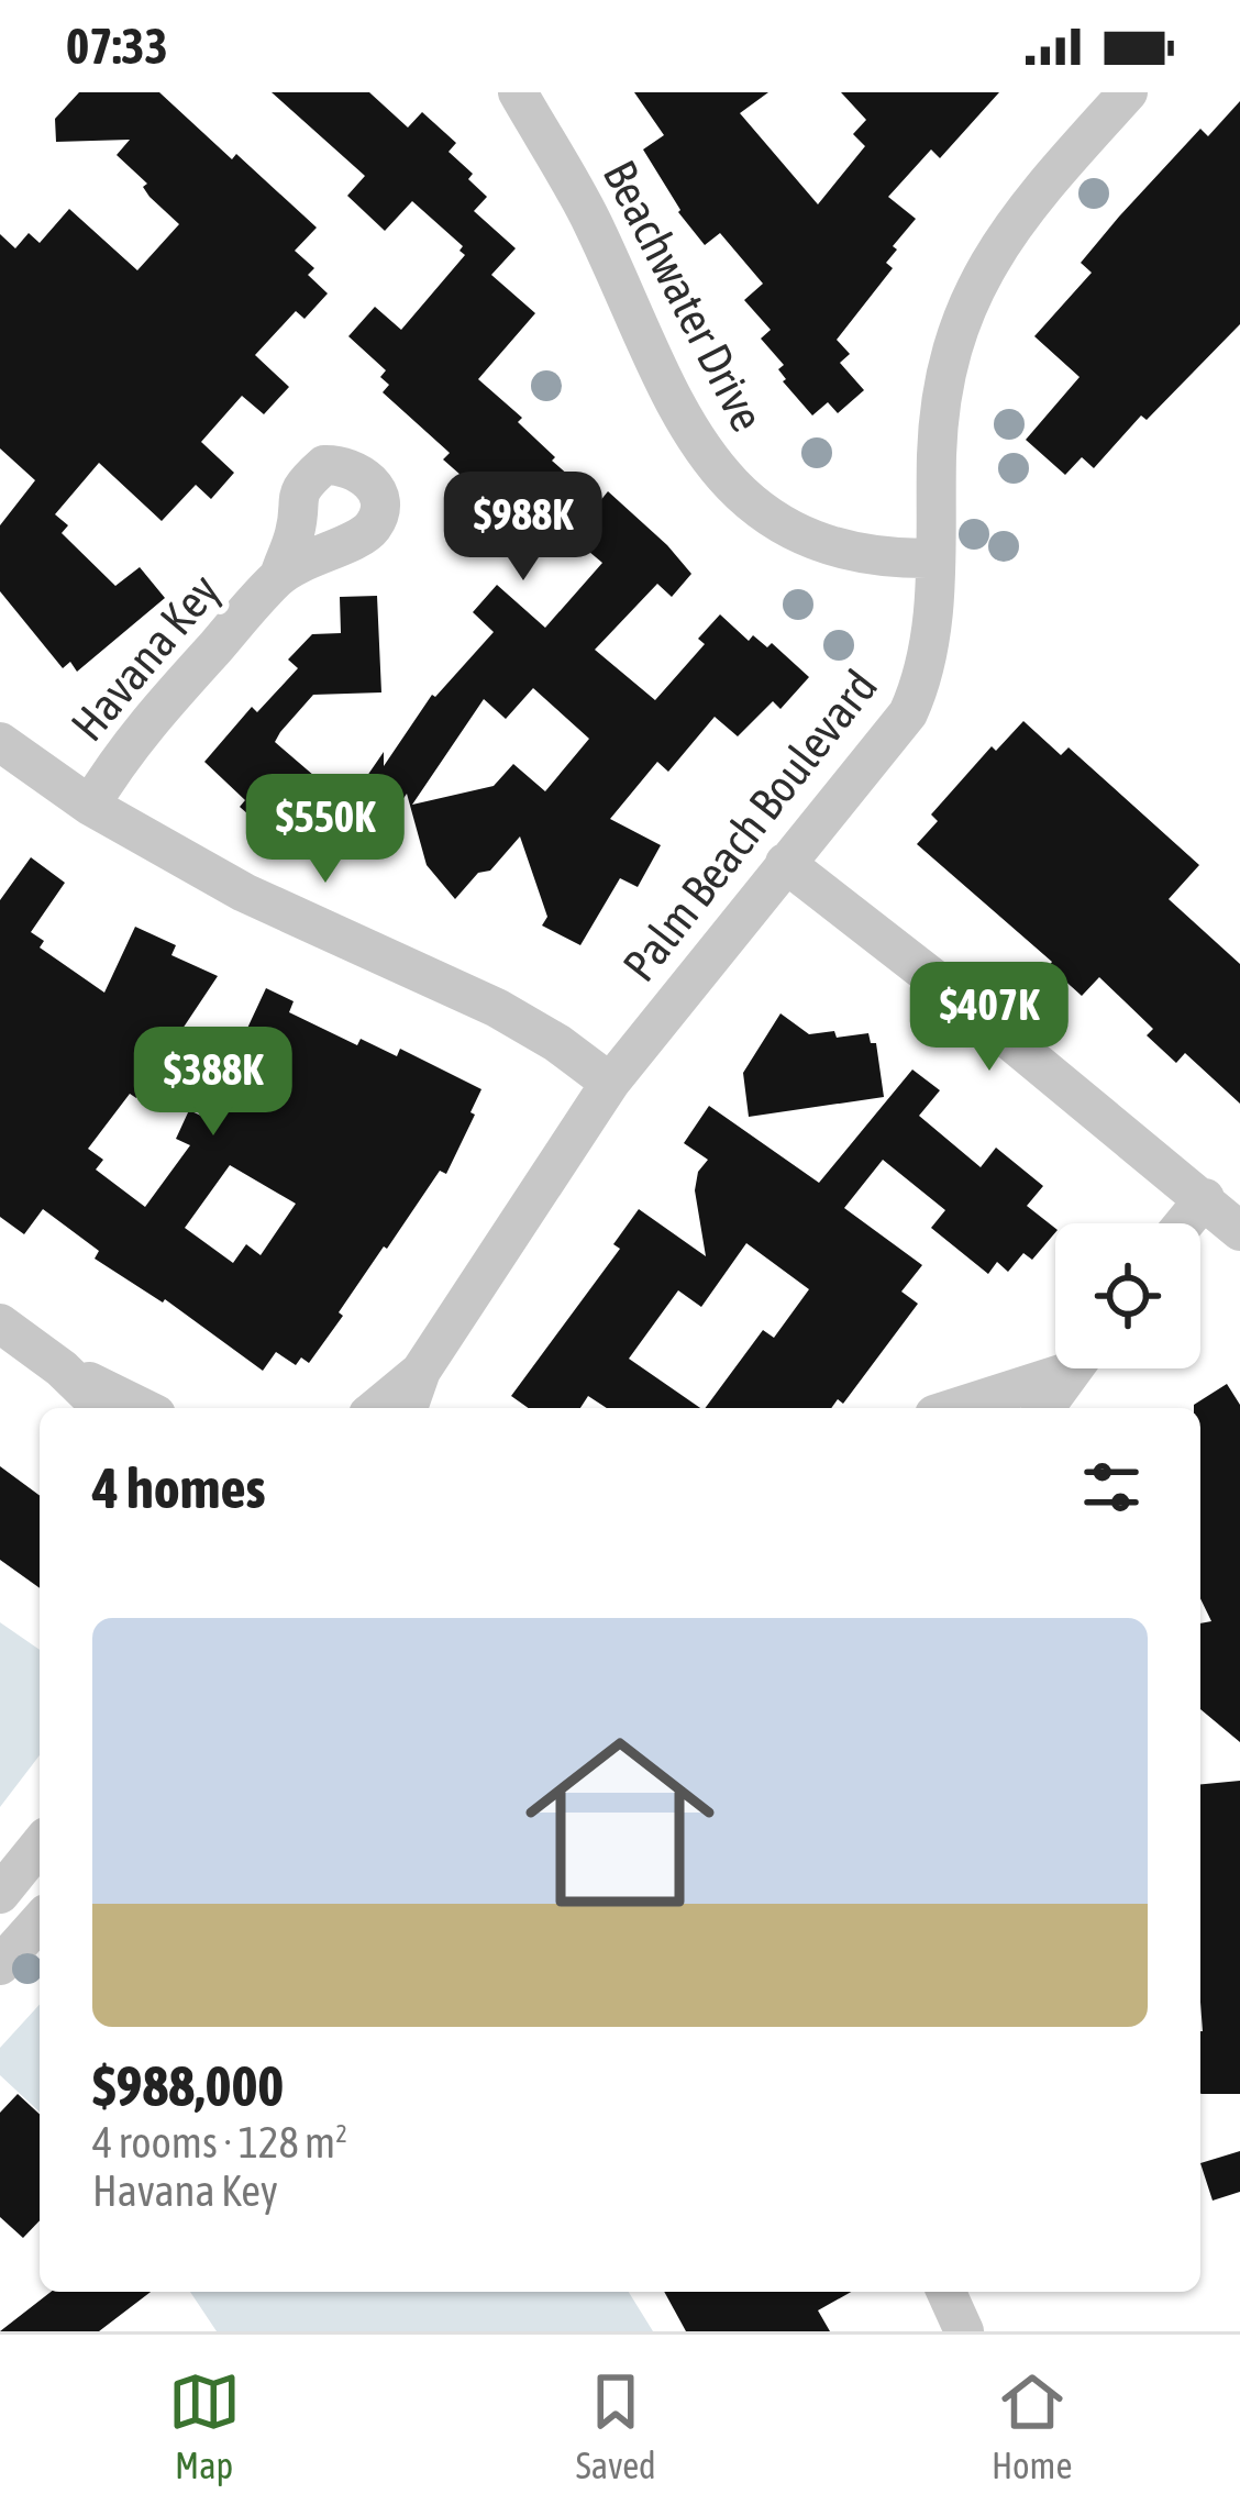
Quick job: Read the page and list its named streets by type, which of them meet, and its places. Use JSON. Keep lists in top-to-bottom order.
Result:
{
  "streets": {
    "street": ["Beachwater Drive", "Havana Key", "Palm Beach Boulevard"]
  },
  "crossings": [
    ["Beachwater Drive", "Palm Beach Boulevard"]
  ],
  "page": {
    "status": "07:33",
    "price": [
      "$988K",
      "$550K",
      "$407K",
      "$388K"
    ],
    "heading": "4 homes",
    "list": [
      {
        "name": "$988,000",
        "note": "4 rooms · 128 m² · Havana Key"
      }
    ],
    "tabs": ["Map", "Saved", "Home"]
  }
}
